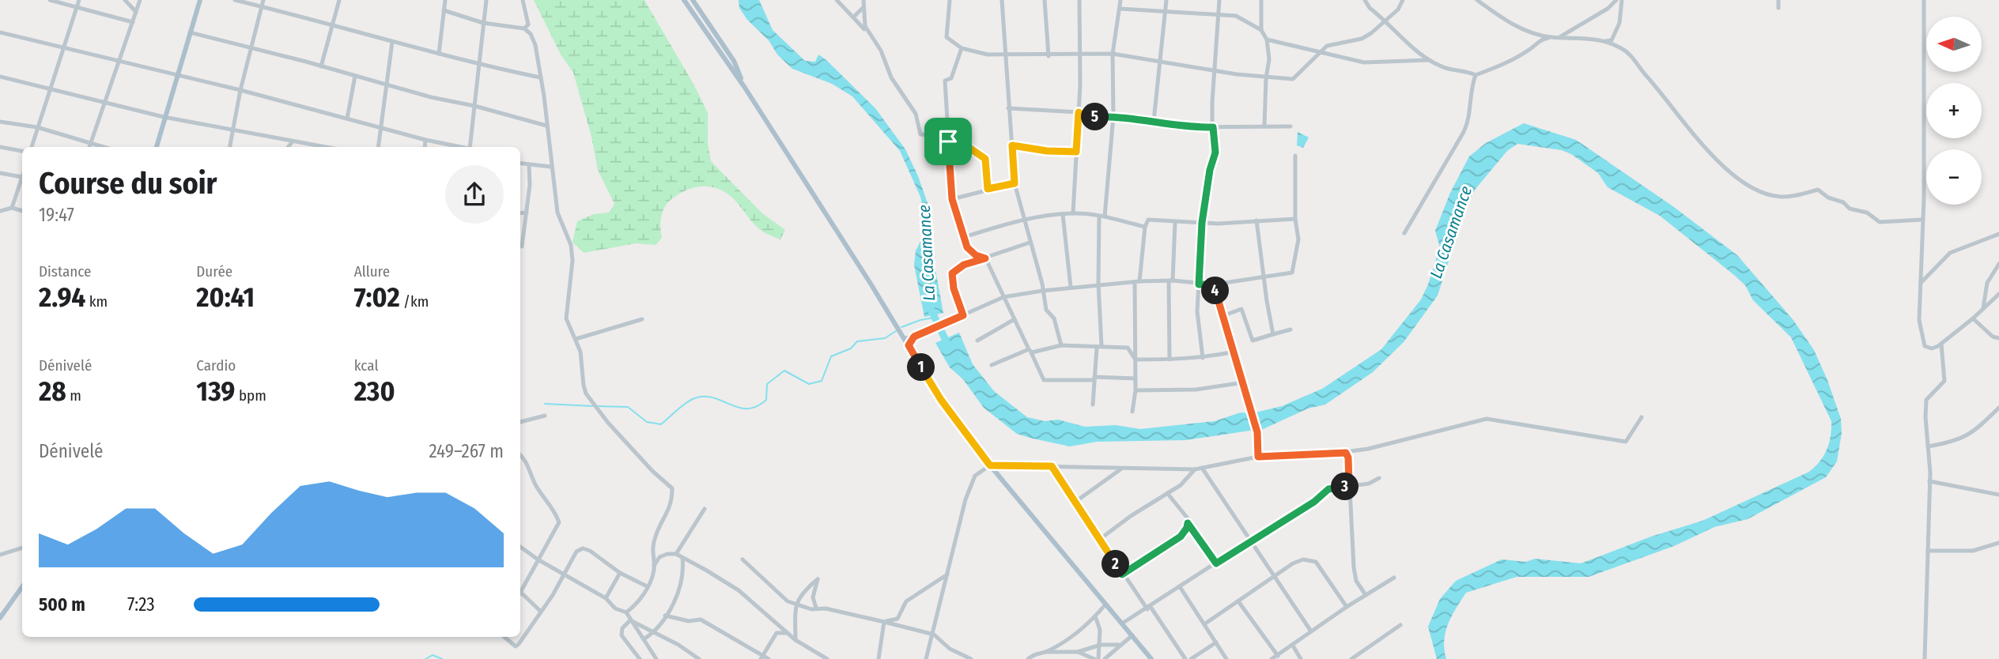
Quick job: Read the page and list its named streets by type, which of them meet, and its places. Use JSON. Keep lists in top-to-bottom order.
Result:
{
  "water": ["La Casamance"],
  "north": "left",
  "page": {
    "map_buttons": ["+", "−"],
    "pins": [
      "5",
      "4",
      "1",
      "3",
      "2"
    ],
    "heading": ["Course du soir", "19:47"],
    "stats": [
      ["Distance", "2.94 km"],
      ["Durée", "20:41"],
      ["Allure", "7:02 /km"],
      ["Dénivelé", "28 m"],
      ["Cardio", "139 bpm"],
      ["kcal", "230"]
    ],
    "chart": ["Dénivelé", "249–267 m"],
    "list": [
      {
        "name": "500 m",
        "note": "7:23"
      }
    ]
  }
}
